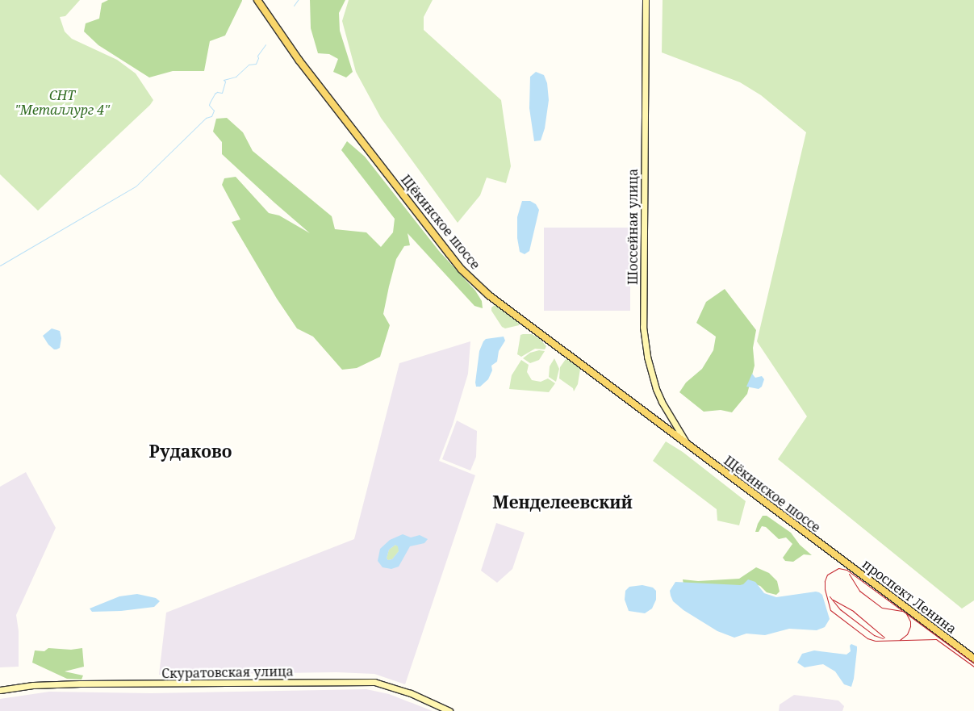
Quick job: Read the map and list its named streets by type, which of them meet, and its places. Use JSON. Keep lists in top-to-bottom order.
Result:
{
  "streets": {
    "main road": ["Щёкинское шоссе", "проспект Ленина"],
    "street": ["Шоссейная улица", "Скуратовская улица"]
  },
  "crossings": [
    ["Щёкинское шоссе", "Шоссейная улица"],
    ["Щёкинское шоссе", "проспект Ленина"]
  ],
  "districts": ["Рудаково", "Менделеевский"],
  "parks": ["СНТ \"Металлург 4\""]
}
